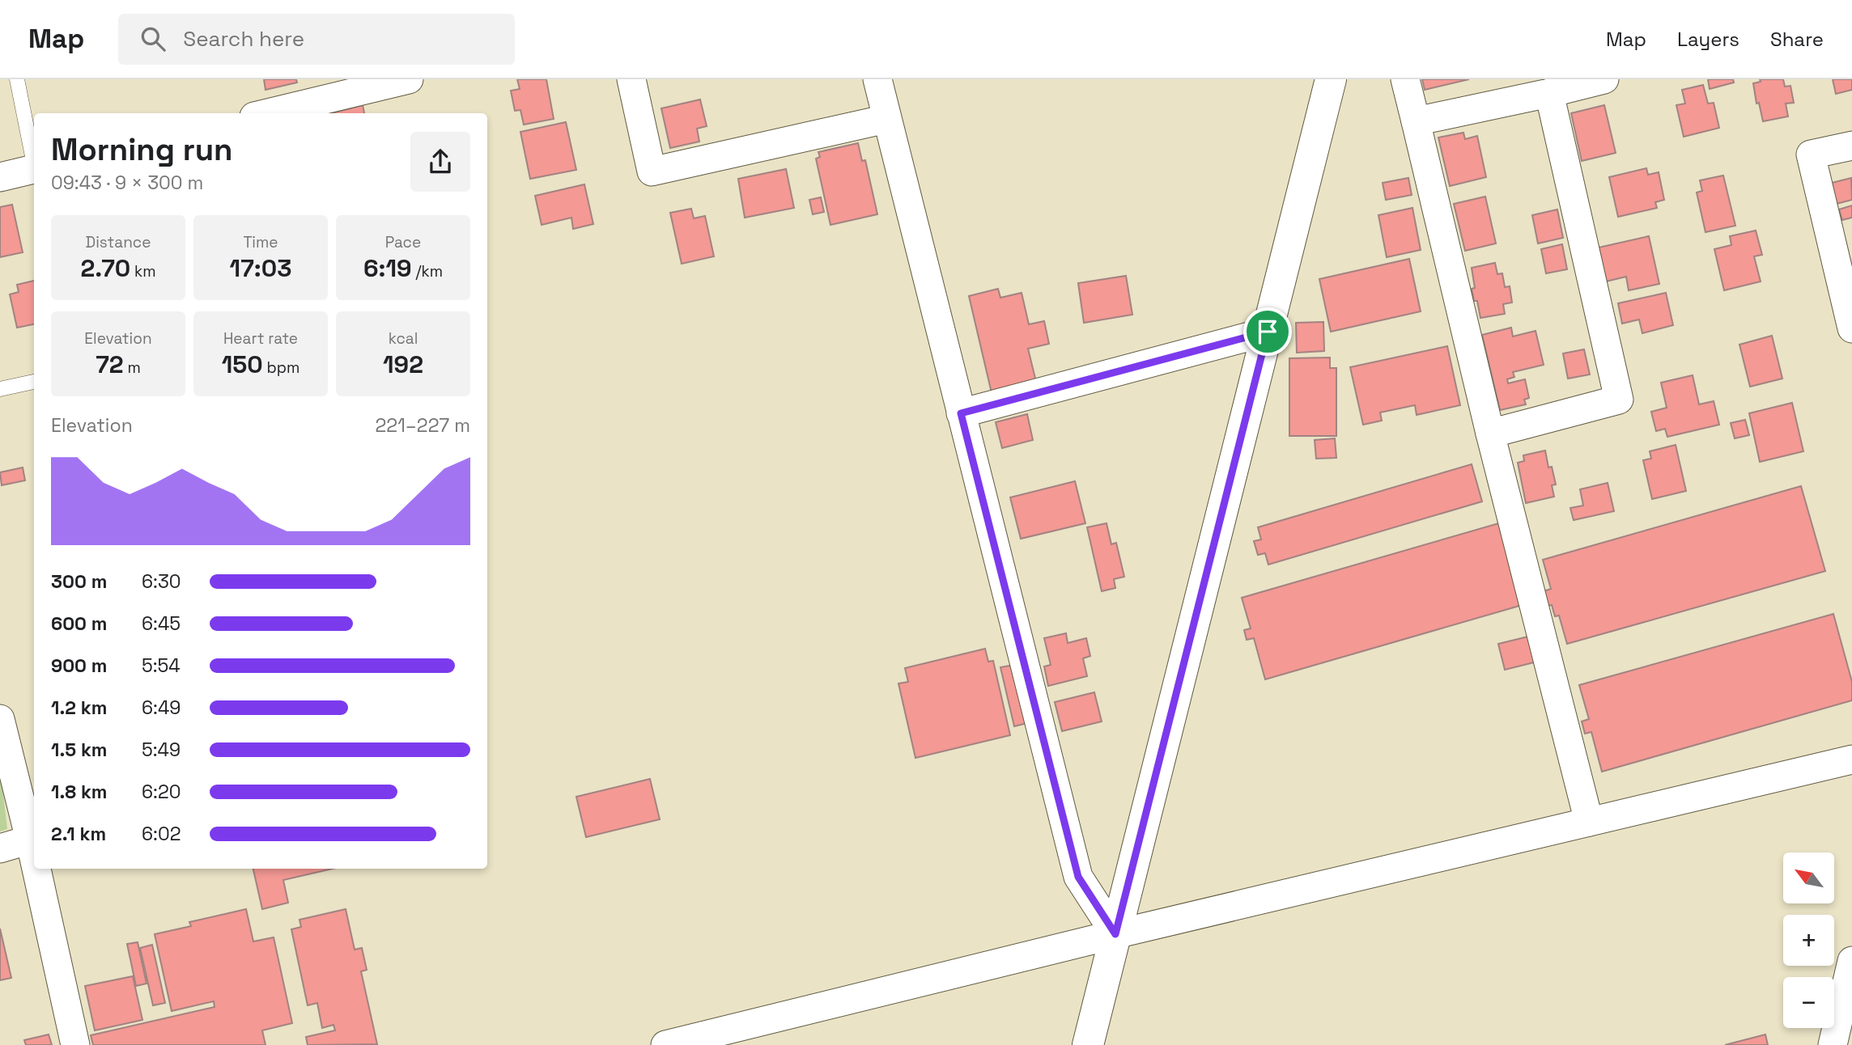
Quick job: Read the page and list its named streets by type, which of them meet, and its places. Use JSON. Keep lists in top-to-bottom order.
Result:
{
  "north": "top left",
  "page": {
    "header": "Map",
    "search": "Search here",
    "nav": ["Map", "Layers", "Share"],
    "heading": ["Morning run", "09:43 · 9 × 300 m"],
    "stats": [
      ["Distance", "2.70 km"],
      ["Time", "17:03"],
      ["Pace", "6:19 /km"],
      ["Elevation", "72 m"],
      ["Heart rate", "150 bpm"],
      ["kcal", "192"]
    ],
    "chart": ["Elevation", "221–227 m"],
    "list": [
      {
        "name": "300 m",
        "note": "6:30"
      },
      {
        "name": "600 m",
        "note": "6:45"
      },
      {
        "name": "900 m",
        "note": "5:54"
      },
      {
        "name": "1.2 km",
        "note": "6:49"
      },
      {
        "name": "1.5 km",
        "note": "5:49"
      },
      {
        "name": "1.8 km",
        "note": "6:20"
      },
      {
        "name": "2.1 km",
        "note": "6:02"
      }
    ],
    "map_buttons": ["+", "−"]
  }
}
